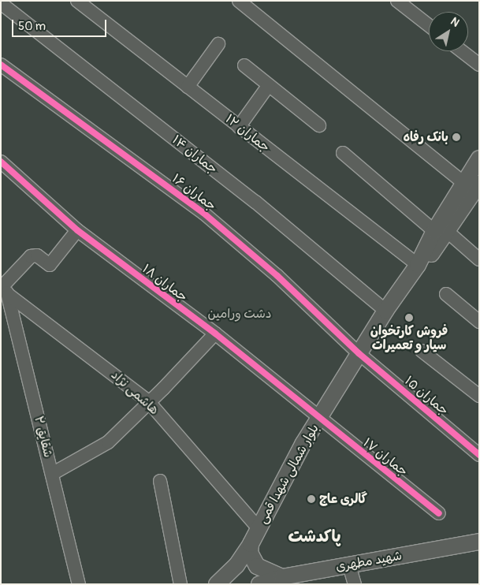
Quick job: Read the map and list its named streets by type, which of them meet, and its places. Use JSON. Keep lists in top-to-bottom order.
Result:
{
  "streets": {
    "main road": ["بلوار شمالی شهدا قمی", "شهید مطهری"],
    "street": [
      "جماران ۱۲",
      "جماران ۱۴",
      "جماران ۱۶",
      "جماران ۱۸",
      "هاشمی نژاد",
      "جماران ۱۵",
      "شقایق ۲",
      "جماران ۱۷"
    ]
  },
  "crossings": [
    ["جماران ۱۲", "بلوار شمالی شهدا قمی"],
    ["جماران ۱۴", "بلوار شمالی شهدا قمی"],
    ["جماران ۱۶", "جماران ۱۵"],
    ["جماران ۱۶", "بلوار شمالی شهدا قمی"],
    ["جماران ۱۸", "جماران ۱۷"],
    ["جماران ۱۸", "بلوار شمالی شهدا قمی"],
    ["هاشمی نژاد", "شقایق ۲"],
    ["هاشمی نژاد", "بلوار شمالی شهدا قمی"],
    ["جماران ۱۵", "بلوار شمالی شهدا قمی"],
    ["جماران ۱۷", "بلوار شمالی شهدا قمی"]
  ],
  "districts": ["پاکدشت"],
  "parks": ["دشت ورامین"],
  "places": ["بانک رفاه", "فروش کارتخوان سیار و تعمیرات", "گالری عاج"],
  "scale_bar": "50 m",
  "north": "top right"
}
